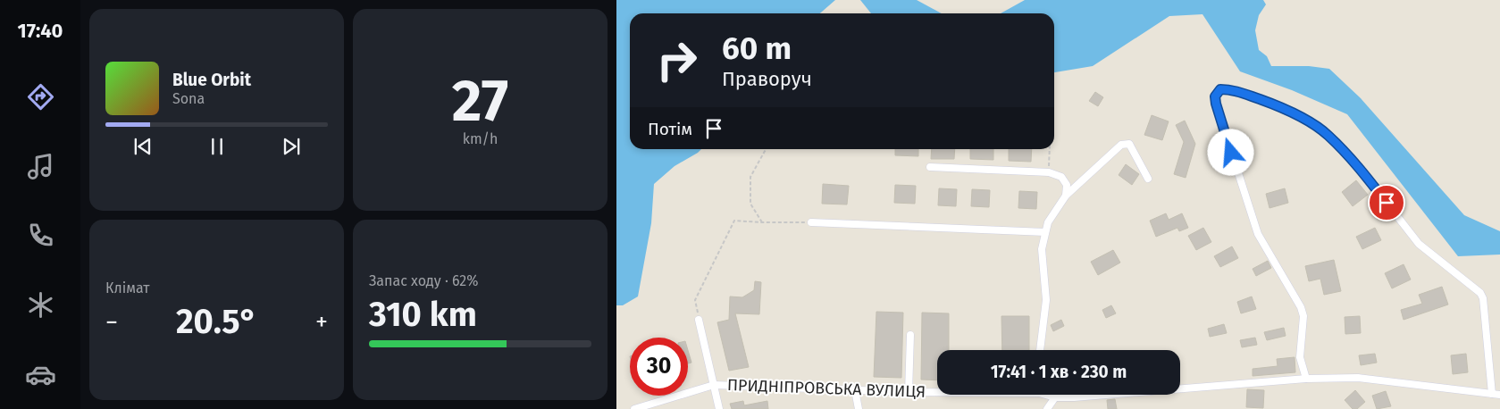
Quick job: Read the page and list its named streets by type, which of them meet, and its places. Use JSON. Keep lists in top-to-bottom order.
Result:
{
  "streets": {
    "street": ["ПРИДНІПРОВСЬКА ВУЛИЦЯ"]
  },
  "page": {
    "tabs": "17:40",
    "tile": [
      ["27", "km/h"],
      "Клімат",
      ["Запас ходу · 62%", "310 km"]
    ],
    "turn": ["60 m", "Праворуч"],
    "song": ["Blue Orbit", "Sona"],
    "then": "Потім",
    "heat": ["−", "20.5°", "+"],
    "limit": "30",
    "trip": "17:41 · 1 хв · 230 m"
  }
}
